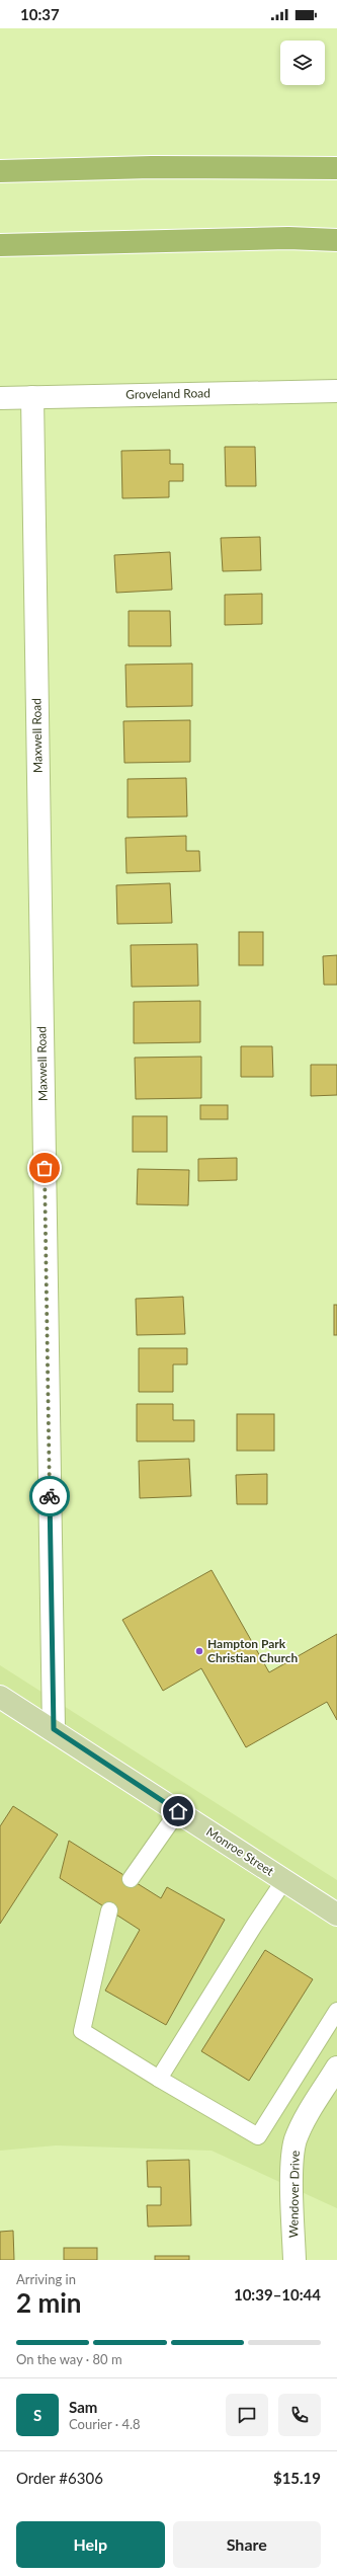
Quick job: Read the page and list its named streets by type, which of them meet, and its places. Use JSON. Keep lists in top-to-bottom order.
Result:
{
  "streets": {
    "main road": ["Monroe Street"],
    "street": ["Groveland Road", "Maxwell Road", "Wendover Drive"]
  },
  "crossings": [
    ["Groveland Road", "Maxwell Road"],
    ["Maxwell Road", "Monroe Street"]
  ],
  "places": ["Hampton Park Christian Church"],
  "page": {
    "status": "10:37",
    "heading": ["2 min", "Arriving in", "10:39–10:44"],
    "panel": [
      "Sam",
      "Courier · 4.8",
      "Order #6306",
      "$15.19"
    ],
    "bar": "On the way · 80 m",
    "round": "S",
    "buttons": ["Help", "Share"]
  }
}
